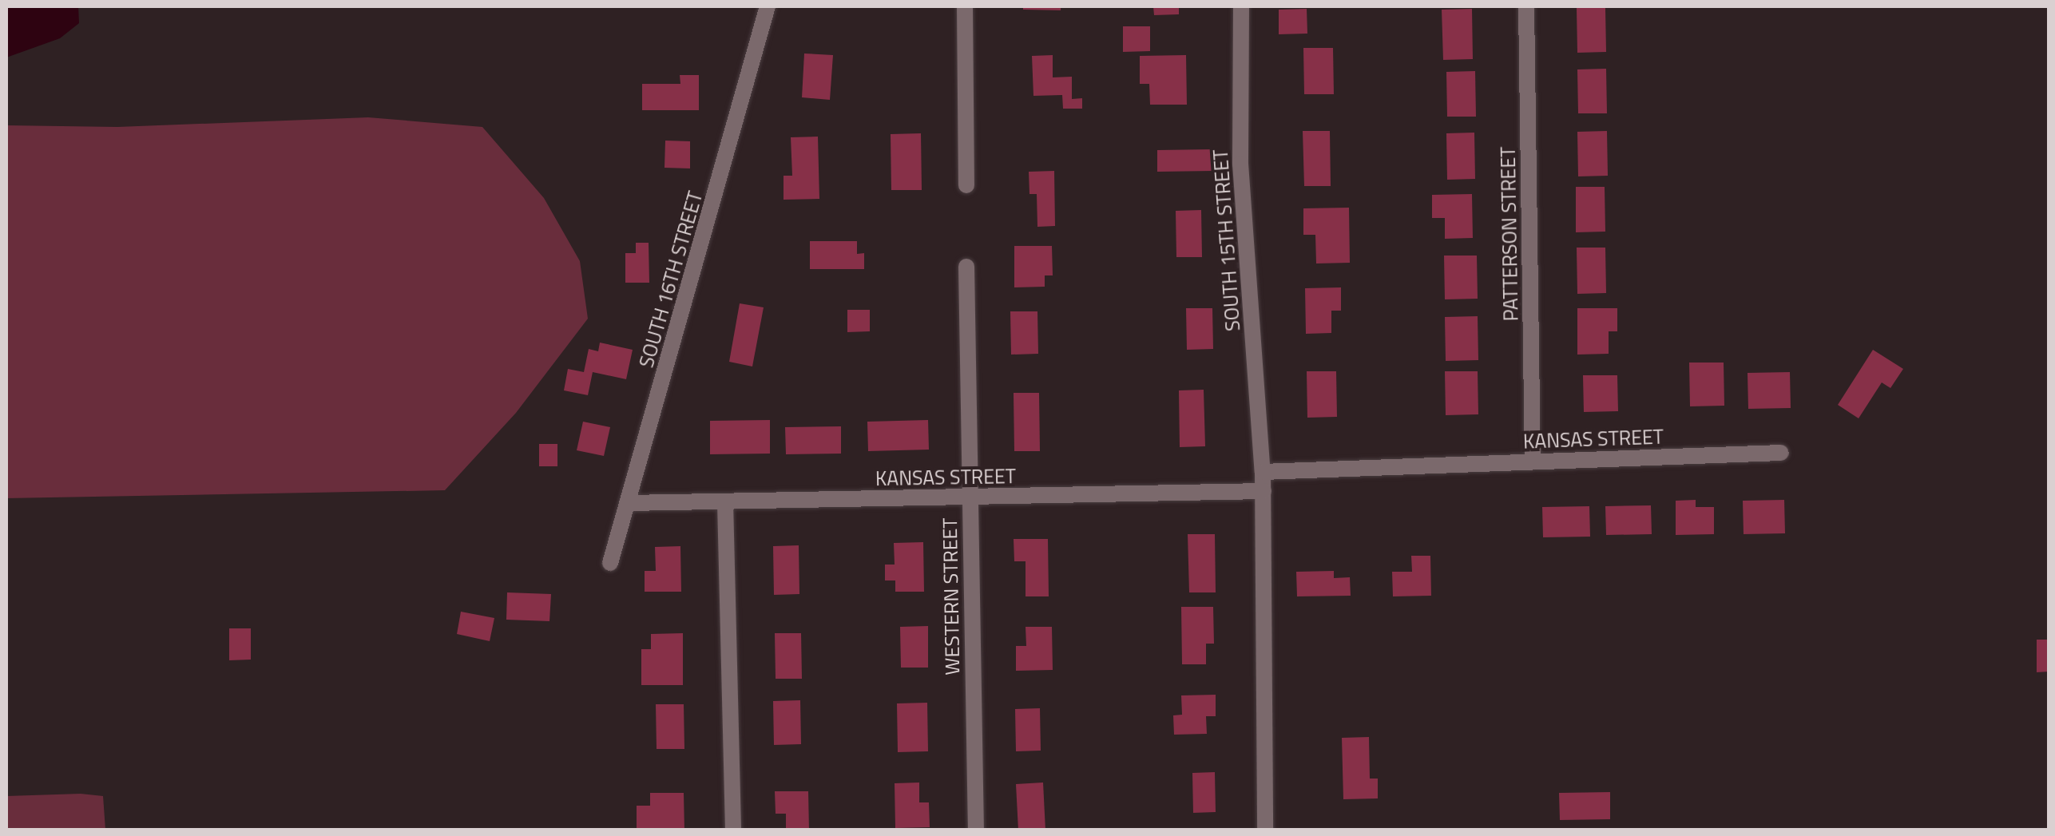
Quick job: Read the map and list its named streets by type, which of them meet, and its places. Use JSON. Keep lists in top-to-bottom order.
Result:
{
  "streets": {
    "street": [
      "PATTERSON STREET",
      "SOUTH 15TH STREET",
      "SOUTH 16TH STREET",
      "KANSAS STREET",
      "WESTERN STREET"
    ]
  },
  "crossings": [
    ["PATTERSON STREET", "KANSAS STREET"],
    ["SOUTH 15TH STREET", "KANSAS STREET"],
    ["SOUTH 16TH STREET", "KANSAS STREET"],
    ["KANSAS STREET", "WESTERN STREET"]
  ]
}
